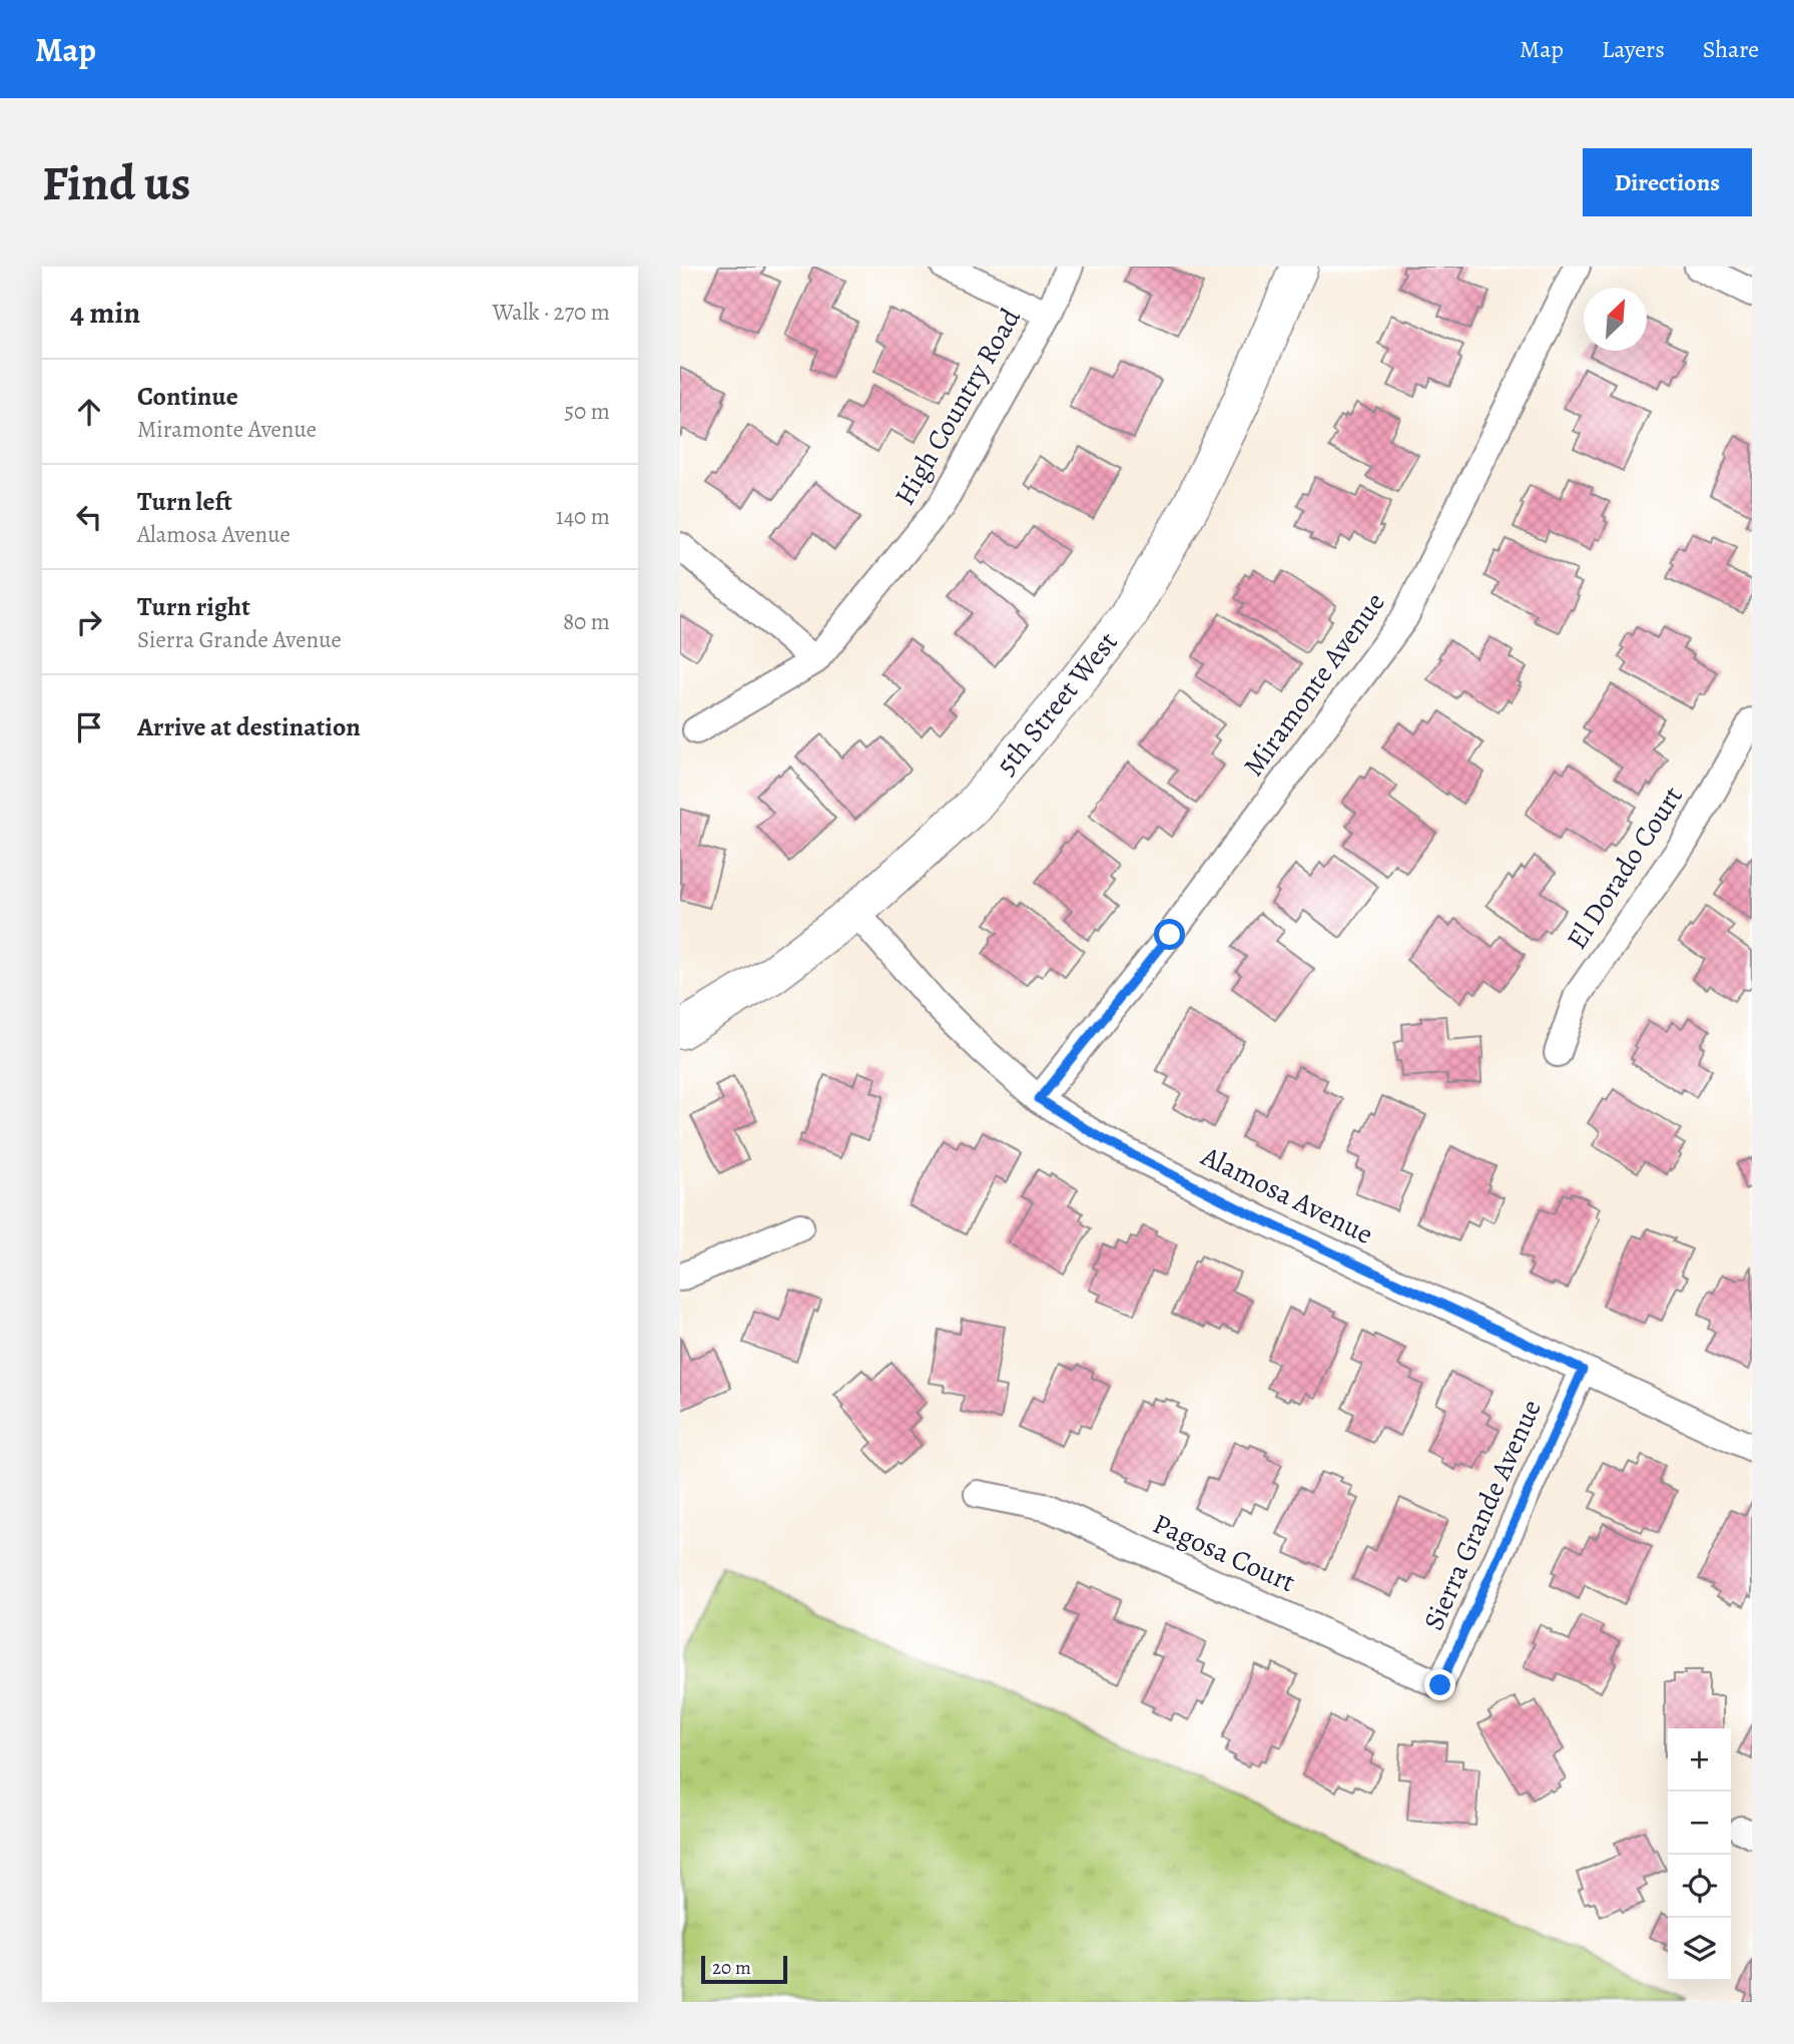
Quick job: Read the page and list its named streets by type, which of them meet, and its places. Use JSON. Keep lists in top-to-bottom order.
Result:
{
  "streets": {
    "street": [
      "High Country Road",
      "Miramonte Avenue",
      "5th Street West",
      "El Dorado Court",
      "Alamosa Avenue",
      "Sierra Grande Avenue",
      "Pagosa Court"
    ]
  },
  "crossings": [
    ["Miramonte Avenue", "Alamosa Avenue"],
    ["5th Street West", "Alamosa Avenue"],
    ["Alamosa Avenue", "Sierra Grande Avenue"],
    ["Sierra Grande Avenue", "Pagosa Court"]
  ],
  "scale_bar": "20 m",
  "north": "top right",
  "page": {
    "header": "Map",
    "nav": ["Map", "Layers", "Share"],
    "buttons": "Directions",
    "title": "Find us",
    "heading": ["4 min", "Walk · 270 m"],
    "list": [
      ["Continue", "Miramonte Avenue", "50 m"],
      ["Turn left", "Alamosa Avenue", "140 m"],
      ["Turn right", "Sierra Grande Avenue", "80 m"],
      "Arrive at destination"
    ],
    "map_buttons": ["+", "−"],
    "scale": "20 m"
  }
}
